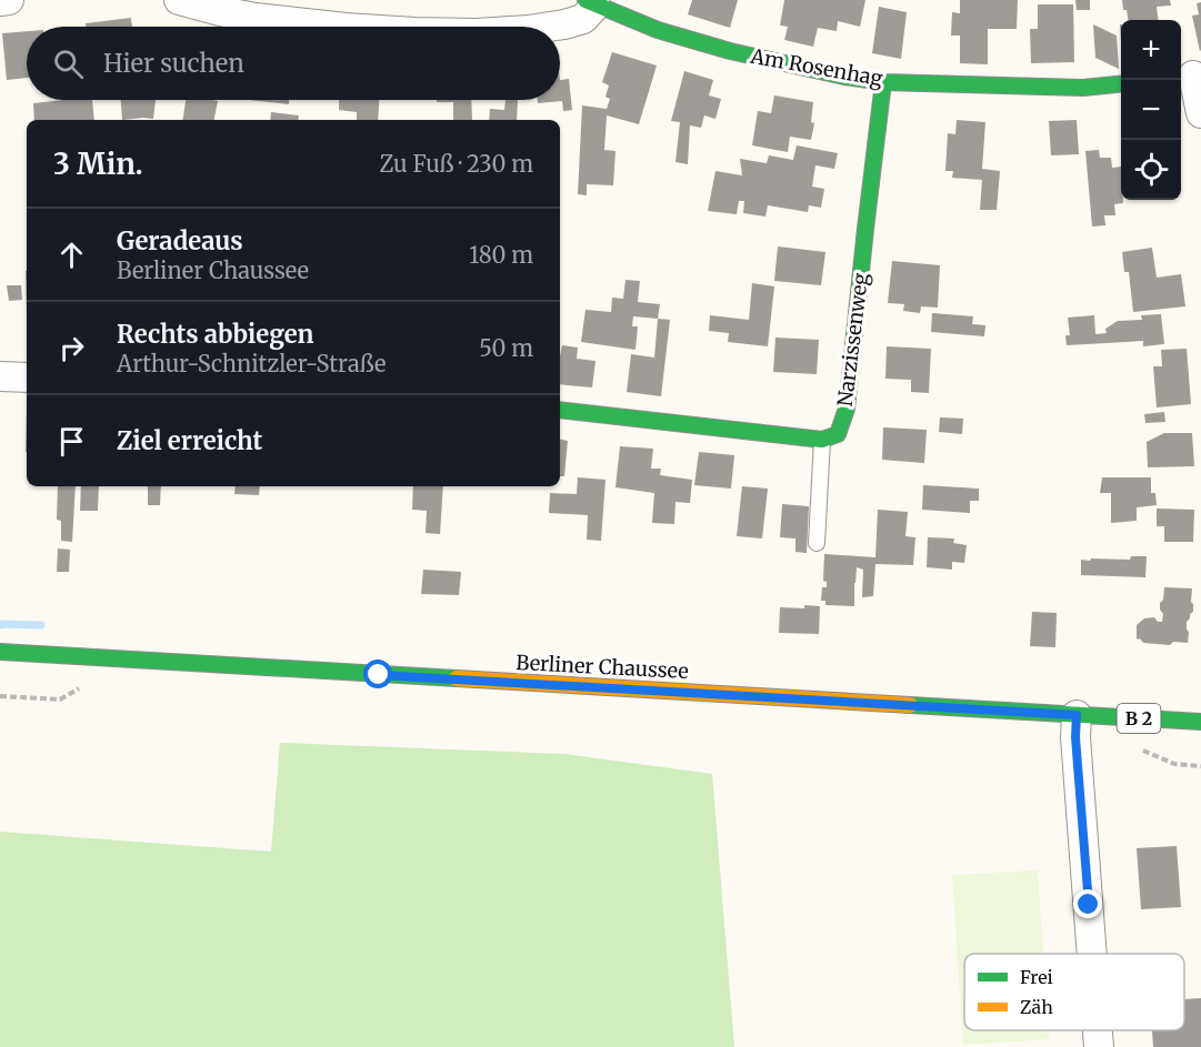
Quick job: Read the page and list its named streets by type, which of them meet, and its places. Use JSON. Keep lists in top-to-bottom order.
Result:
{
  "streets": {
    "main road": [
      "Am Rosenhag",
      "Narzissenweg",
      "Berliner Chaussee",
      "B 2"
    ]
  },
  "crossings": [
    ["Am Rosenhag", "Narzissenweg"]
  ],
  "legend": ["Frei", "Zäh"],
  "page": {
    "map_buttons": ["+", "−"],
    "search": "Hier suchen",
    "heading": ["3 Min.", "Zu Fuß · 230 m"],
    "list": [
      ["Geradeaus", "Berliner Chaussee", "180 m"],
      ["Rechts abbiegen", "Arthur-Schnitzler-Straße", "50 m"],
      "Ziel erreicht"
    ]
  }
}
